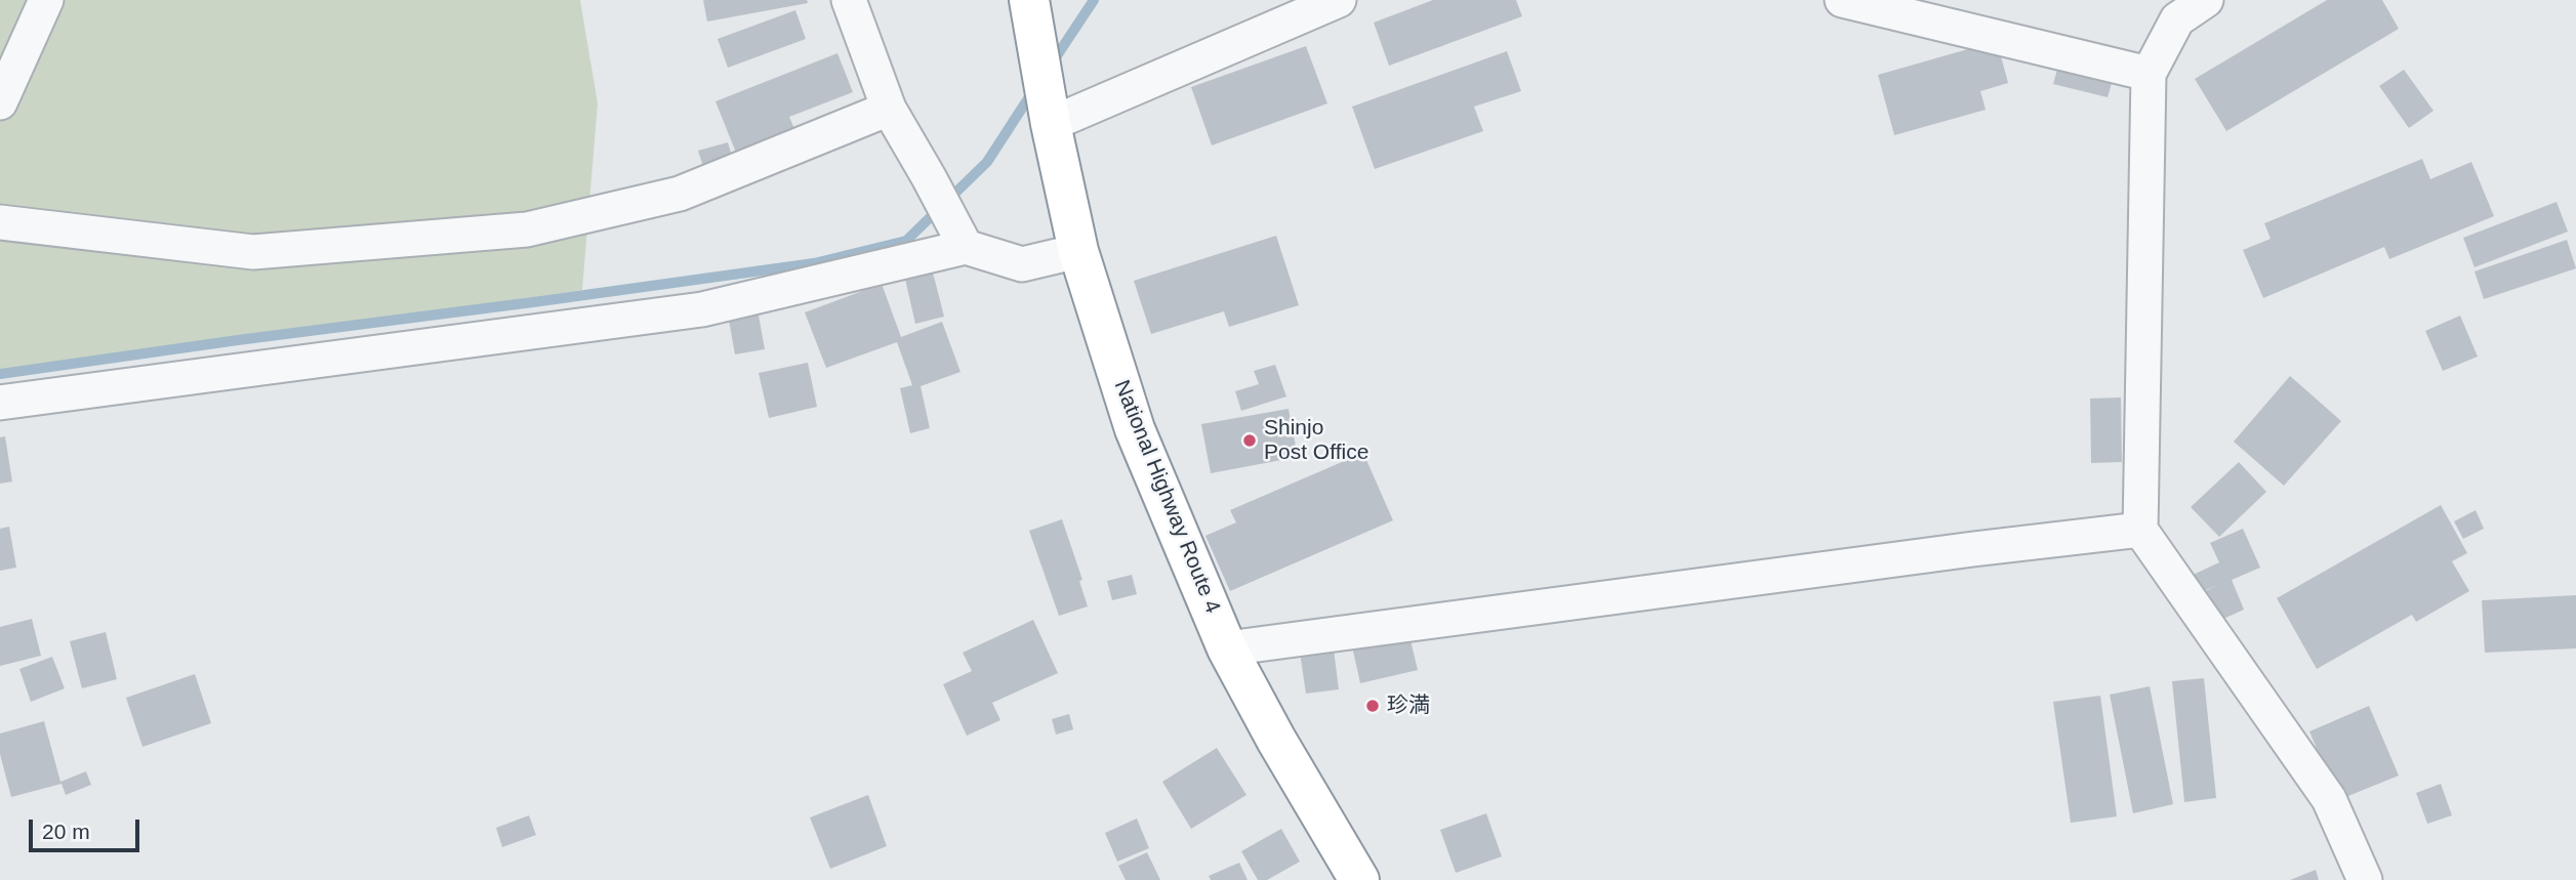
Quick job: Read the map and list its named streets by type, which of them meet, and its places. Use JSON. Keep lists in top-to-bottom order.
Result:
{
  "streets": {
    "highway": ["National Highway Route 4"]
  },
  "places": ["Shinjo Post Office", "珍満"],
  "scale_bar": "20 m"
}
